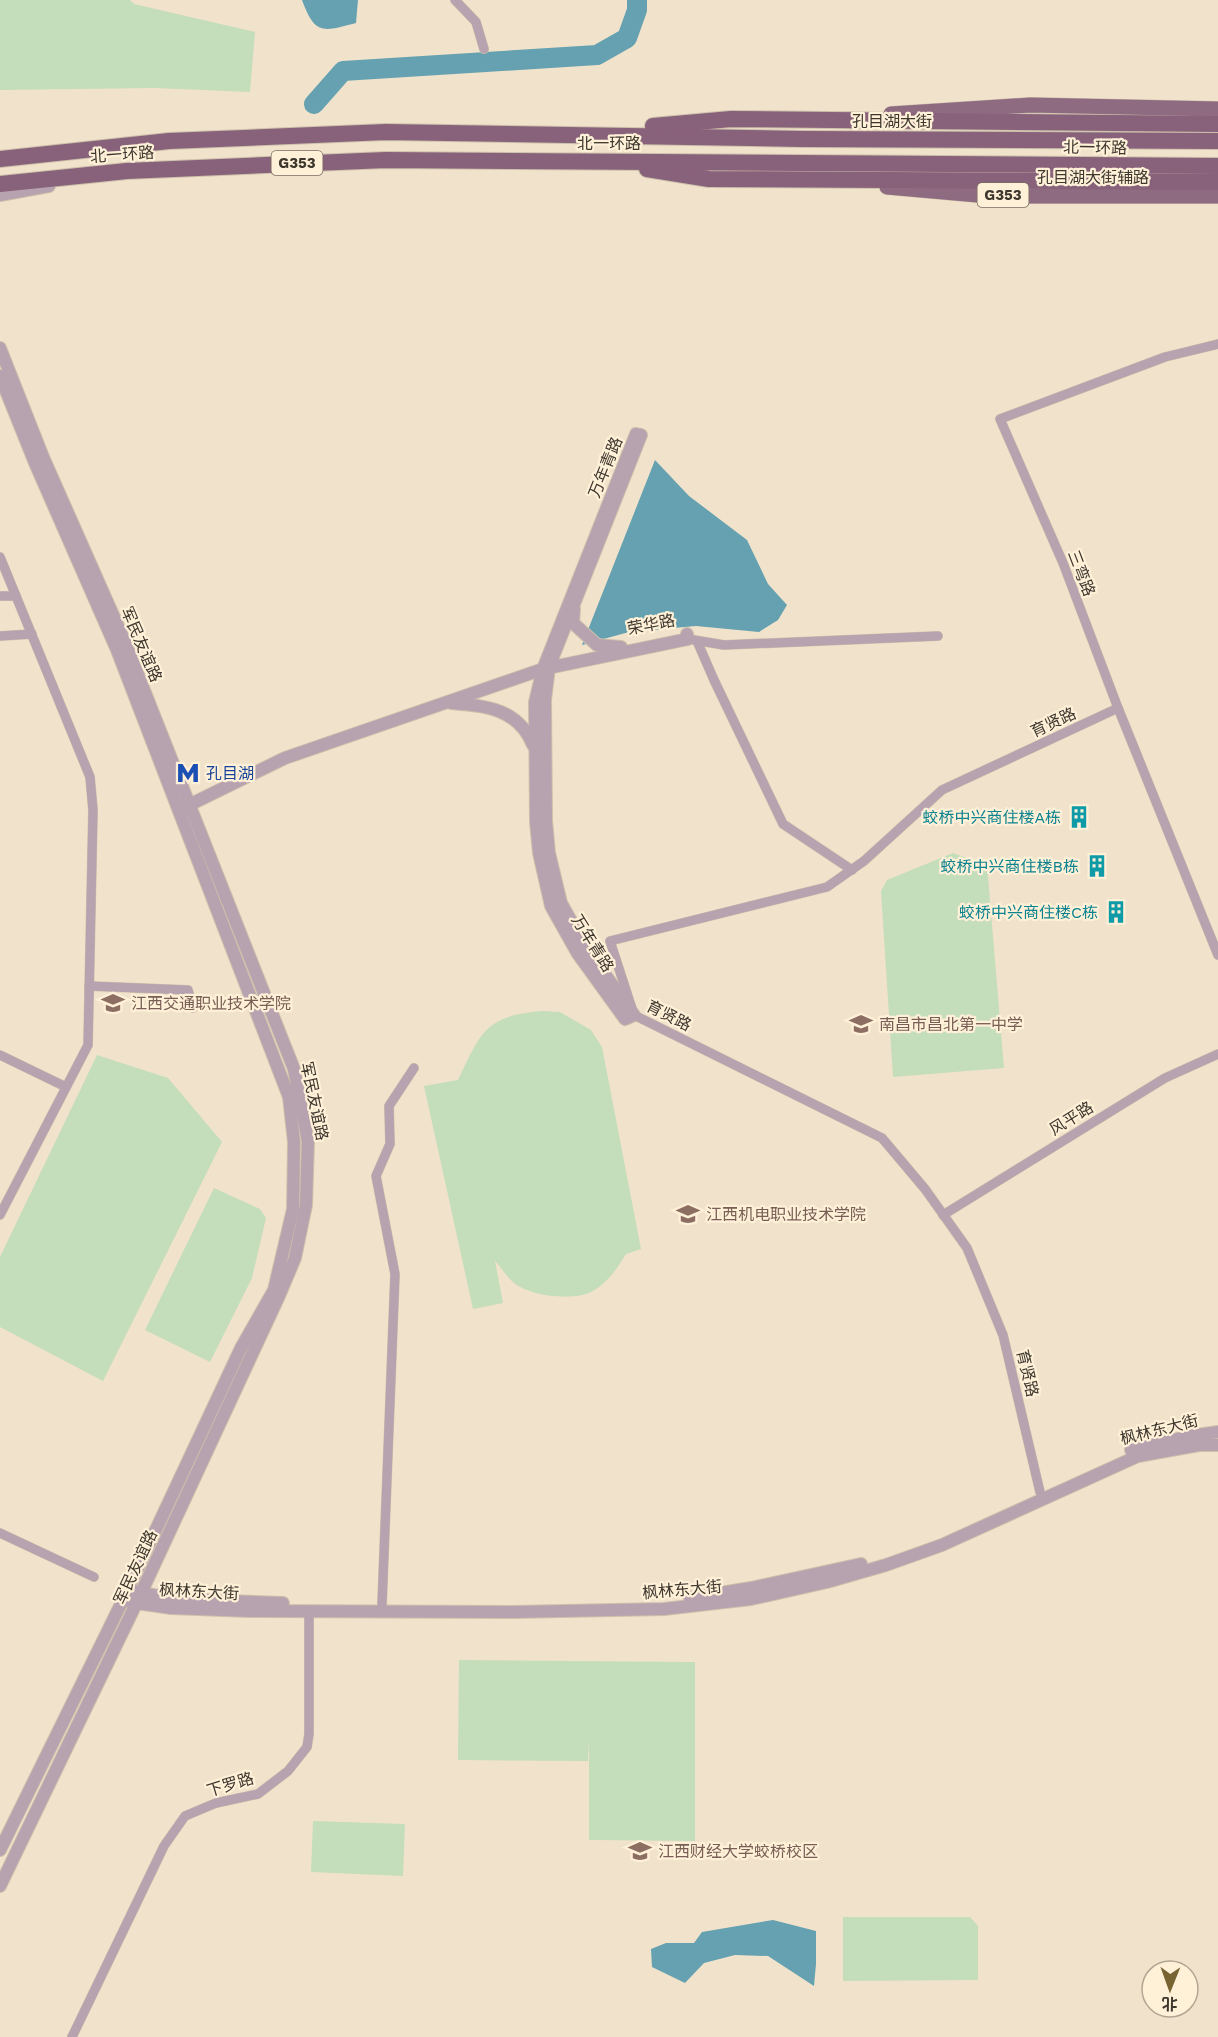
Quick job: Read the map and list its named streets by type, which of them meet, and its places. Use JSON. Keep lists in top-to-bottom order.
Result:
{
  "streets": {
    "highway": ["孔目湖大街", "北一环路", "G353"],
    "main road": ["孔目湖大街辅路"],
    "street": [
      "万年青路",
      "三弯路",
      "荣华路",
      "军民友谊路",
      "育贤路",
      "风平路",
      "枫林东大街",
      "下罗路"
    ]
  },
  "crossings": [
    ["孔目湖大街", "北一环路"],
    ["孔目湖大街", "G353"],
    ["北一环路", "G353"],
    ["G353", "孔目湖大街辅路"],
    ["万年青路", "荣华路"],
    ["万年青路", "育贤路"],
    ["三弯路", "育贤路"],
    ["荣华路", "军民友谊路"],
    ["军民友谊路", "枫林东大街"],
    ["育贤路", "风平路"],
    ["育贤路", "枫林东大街"],
    ["枫林东大街", "下罗路"]
  ],
  "places": {
    "metro station": ["孔目湖"],
    "building": ["蛟桥中兴商住楼A栋", "蛟桥中兴商住楼B栋", "蛟桥中兴商住楼C栋"],
    "school or university": [
      "江西交通职业技术学院",
      "南昌市昌北第一中学",
      "江西机电职业技术学院",
      "江西财经大学蛟桥校区"
    ]
  },
  "north": "bottom"
}
